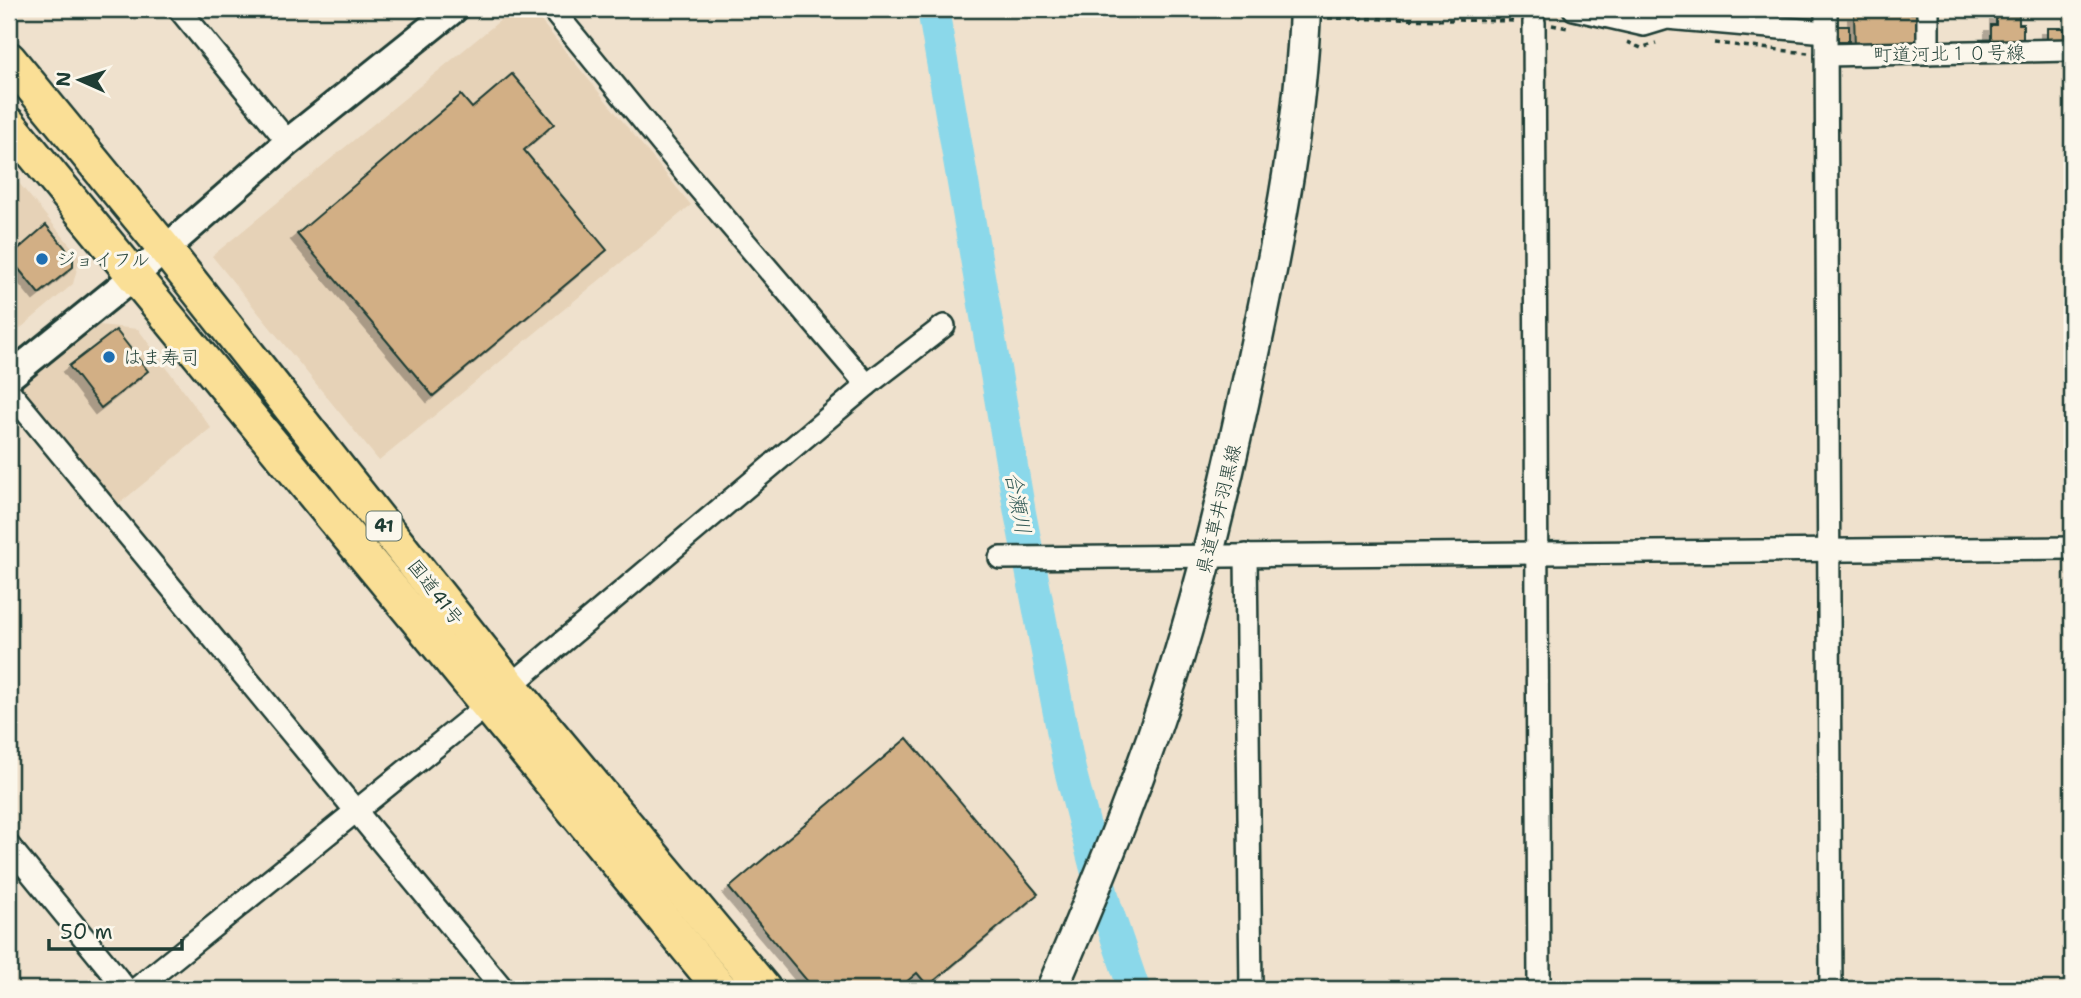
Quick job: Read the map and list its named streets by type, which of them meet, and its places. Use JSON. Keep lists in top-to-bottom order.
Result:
{
  "streets": {
    "highway": ["41", "国道41号"],
    "main road": ["県道草井羽黒線"],
    "street": ["町道河北１０号線"]
  },
  "water": ["合瀬川"],
  "places": ["ジョイフル", "はま寿司"],
  "scale_bar": "50 m",
  "north": "left"
}
